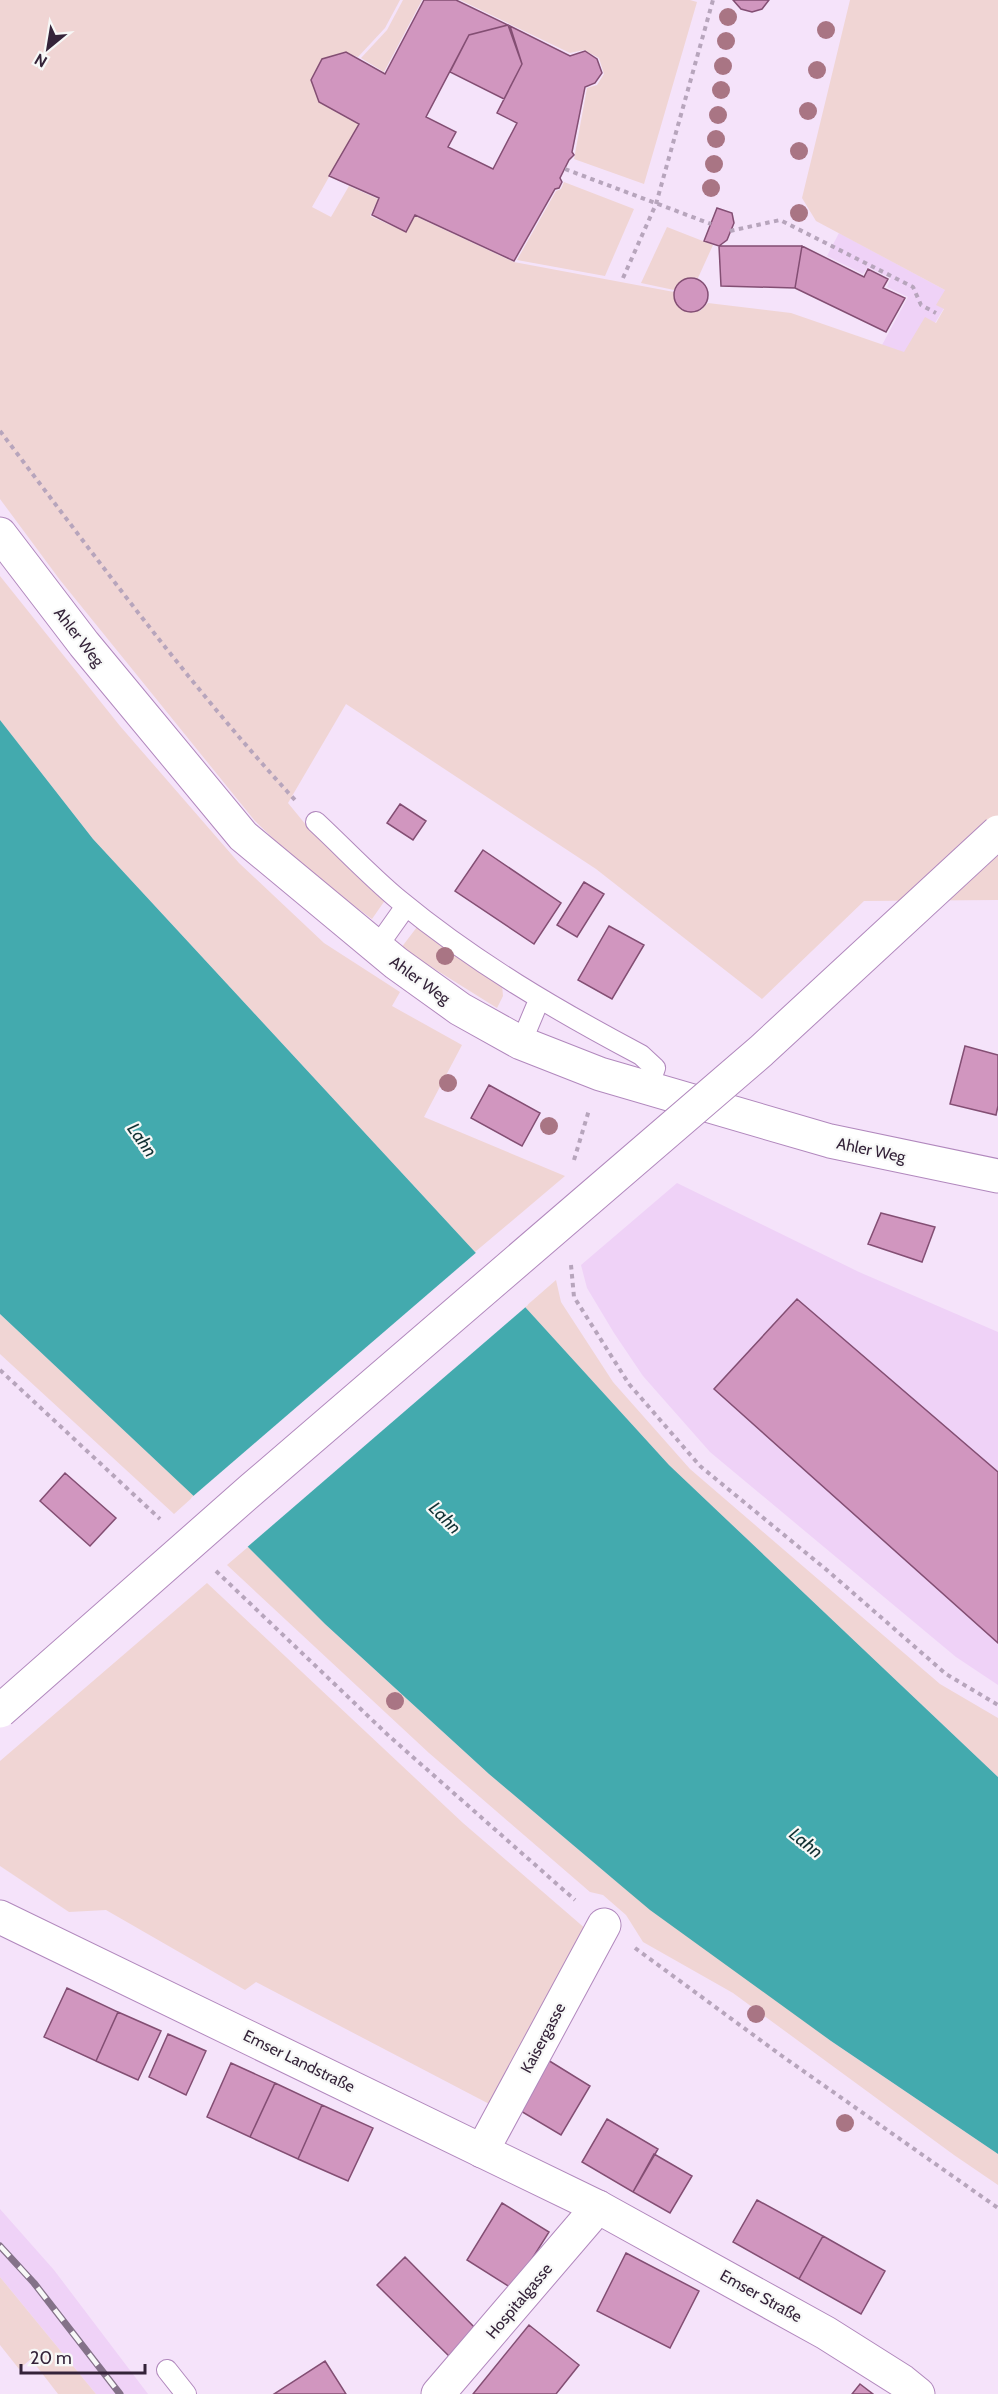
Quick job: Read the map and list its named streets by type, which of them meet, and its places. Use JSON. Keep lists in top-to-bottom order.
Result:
{
  "streets": {
    "street": [
      "Ahler Weg",
      "Kaisergasse",
      "Emser Landstraße",
      "Emser Straße",
      "Hospitalgasse"
    ]
  },
  "crossings": [
    ["Kaisergasse", "Emser Landstraße"],
    ["Emser Landstraße", "Emser Straße"],
    ["Emser Landstraße", "Hospitalgasse"],
    ["Emser Straße", "Hospitalgasse"]
  ],
  "water": ["Lahn"],
  "scale_bar": "20 m",
  "north": "bottom left"
}
